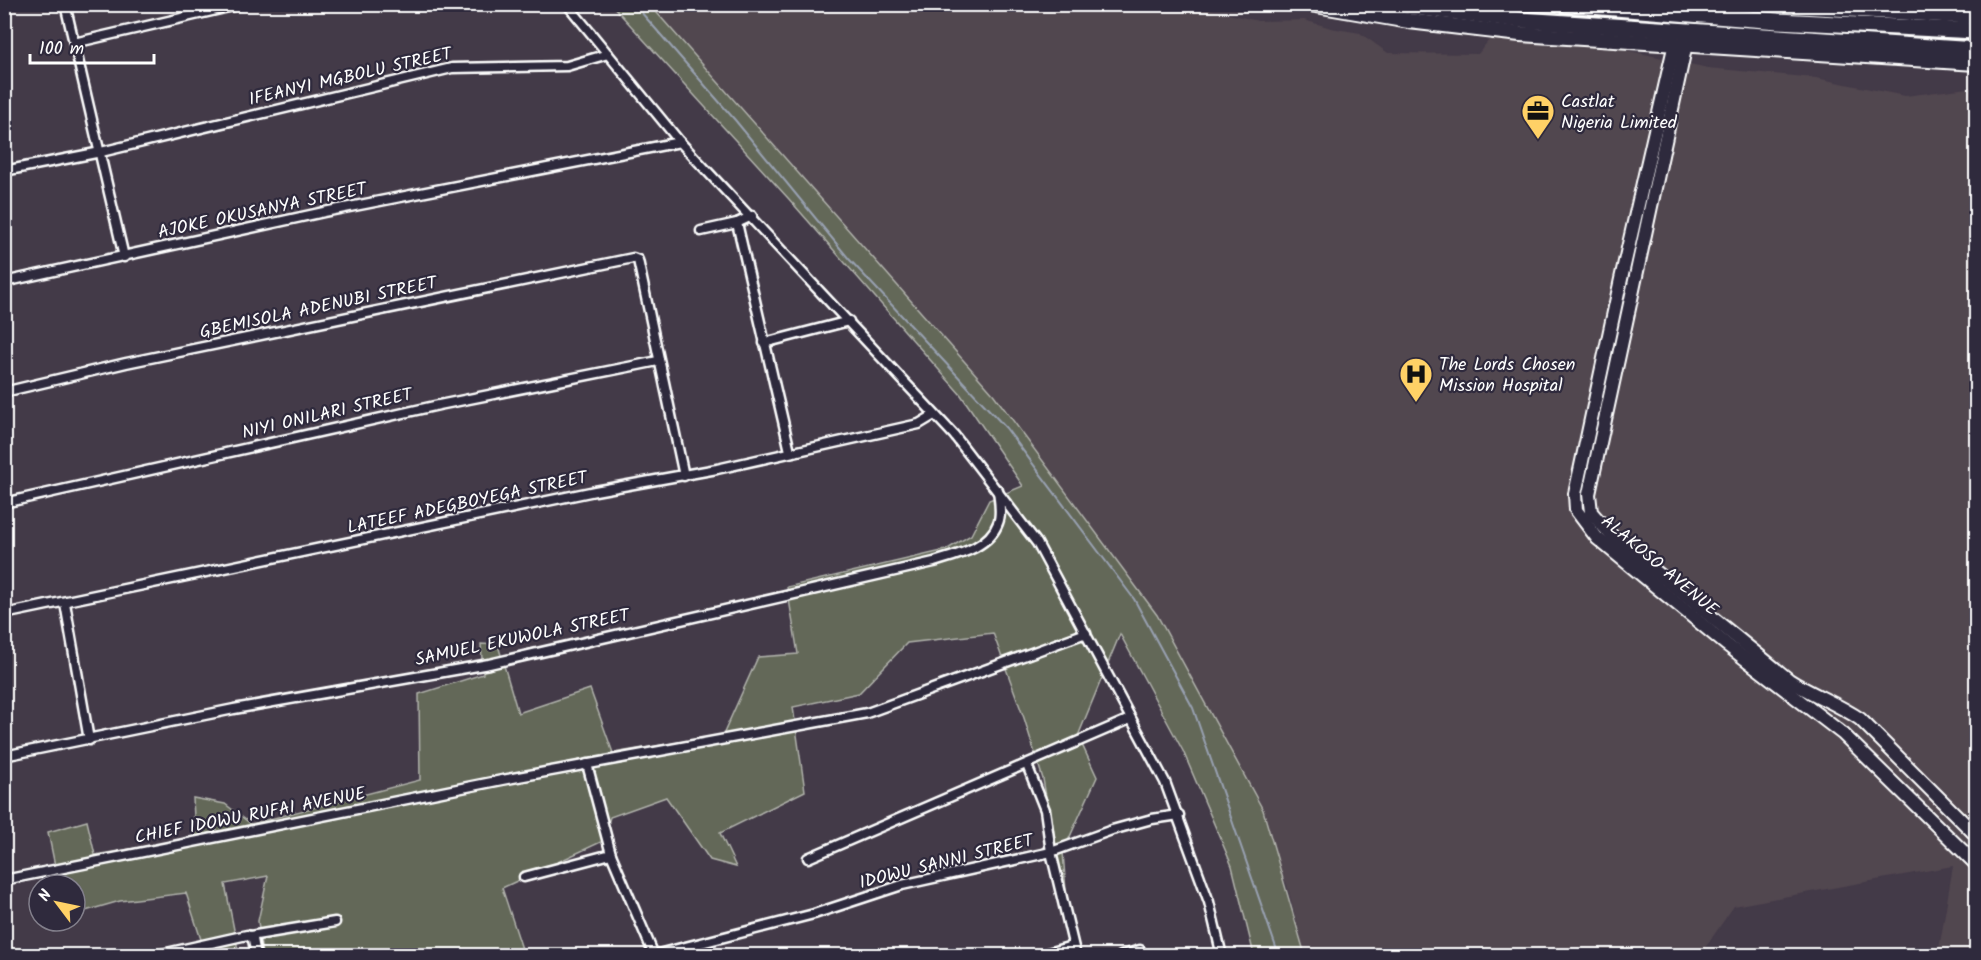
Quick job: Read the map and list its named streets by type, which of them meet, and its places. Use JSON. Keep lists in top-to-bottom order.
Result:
{
  "streets": {
    "street": [
      "IFEANYI MGBOLU STREET",
      "AJOKE OKUSANYA STREET",
      "GBEMISOLA ADENUBI STREET",
      "NIYI ONILARI STREET",
      "LATEEF ADEGBOYEGA STREET",
      "ALAKOSO AVENUE",
      "SAMUEL EKUWOLA STREET",
      "CHIEF IDOWU RUFAI AVENUE",
      "IDOWU SANNI STREET"
    ]
  },
  "crossings": [
    ["GBEMISOLA ADENUBI STREET", "NIYI ONILARI STREET"]
  ],
  "places": {
    "office": ["Castlat Nigeria Limited"],
    "hospital": ["The Lords Chosen Mission Hospital"]
  },
  "scale_bar": "100 m",
  "north": "top left"
}
